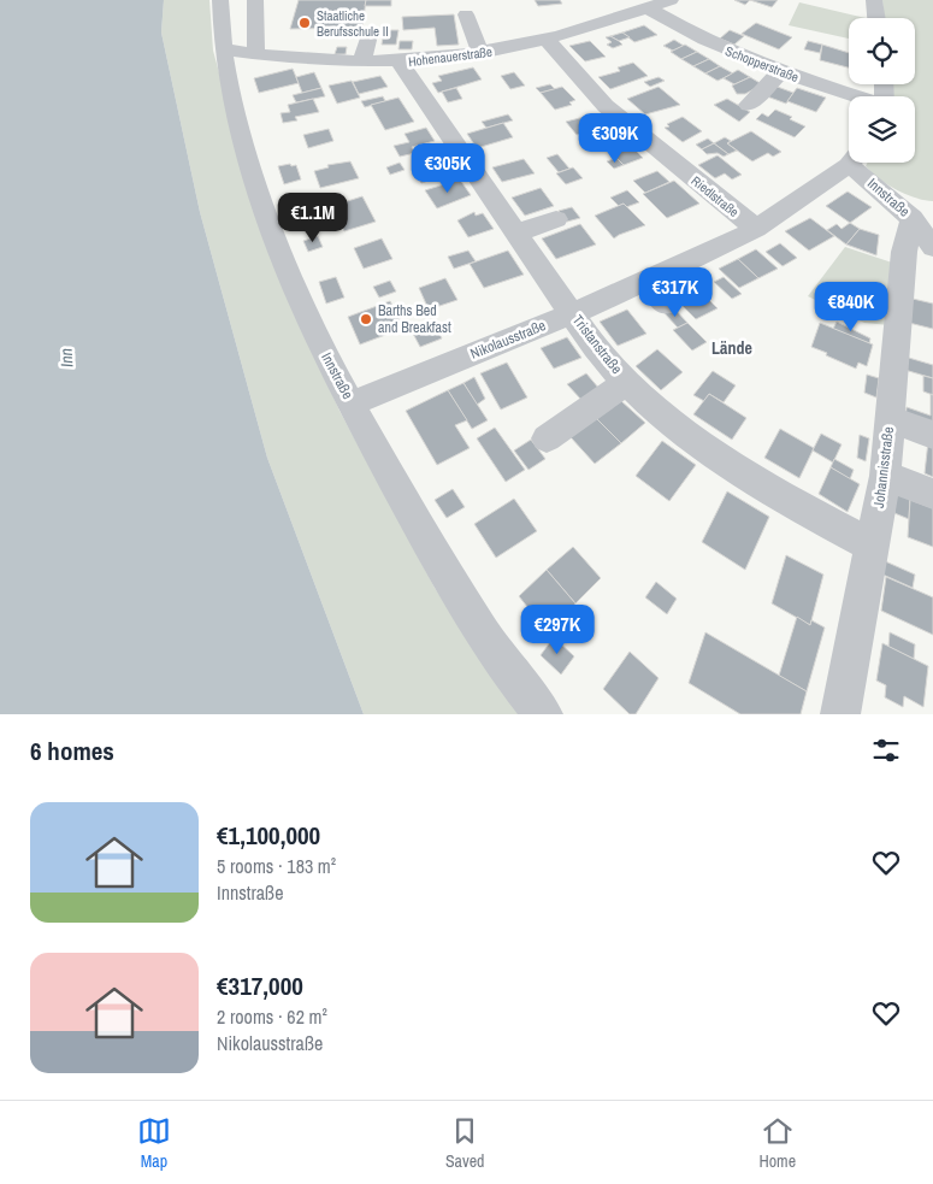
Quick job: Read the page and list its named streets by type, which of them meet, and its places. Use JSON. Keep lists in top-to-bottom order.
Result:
{
  "streets": {
    "street": [
      "Hohenauerstraße",
      "Schopperstraße",
      "Riedlstraße",
      "Innstraße",
      "Nikolausstraße",
      "Tristanstraße",
      "Johannisstraße"
    ]
  },
  "crossings": [
    ["Hohenauerstraße", "Schopperstraße"],
    ["Hohenauerstraße", "Riedlstraße"],
    ["Hohenauerstraße", "Innstraße"],
    ["Hohenauerstraße", "Tristanstraße"],
    ["Riedlstraße", "Nikolausstraße"],
    ["Innstraße", "Nikolausstraße"],
    ["Innstraße", "Johannisstraße"],
    ["Nikolausstraße", "Tristanstraße"],
    ["Tristanstraße", "Johannisstraße"]
  ],
  "districts": ["Lände"],
  "water": ["Inn"],
  "places": ["Staatliche Berufsschule II", "Barths Bed and Breakfast"],
  "page": {
    "price": [
      "€309K",
      "€305K",
      "€1.1M",
      "€317K",
      "€840K",
      "€297K"
    ],
    "heading": "6 homes",
    "list": [
      {
        "name": "€1,100,000",
        "note": "5 rooms · 183 m² · Innstraße"
      },
      {
        "name": "€317,000",
        "note": "2 rooms · 62 m² · Nikolausstraße"
      }
    ],
    "tabs": ["Map", "Saved", "Home"]
  }
}
